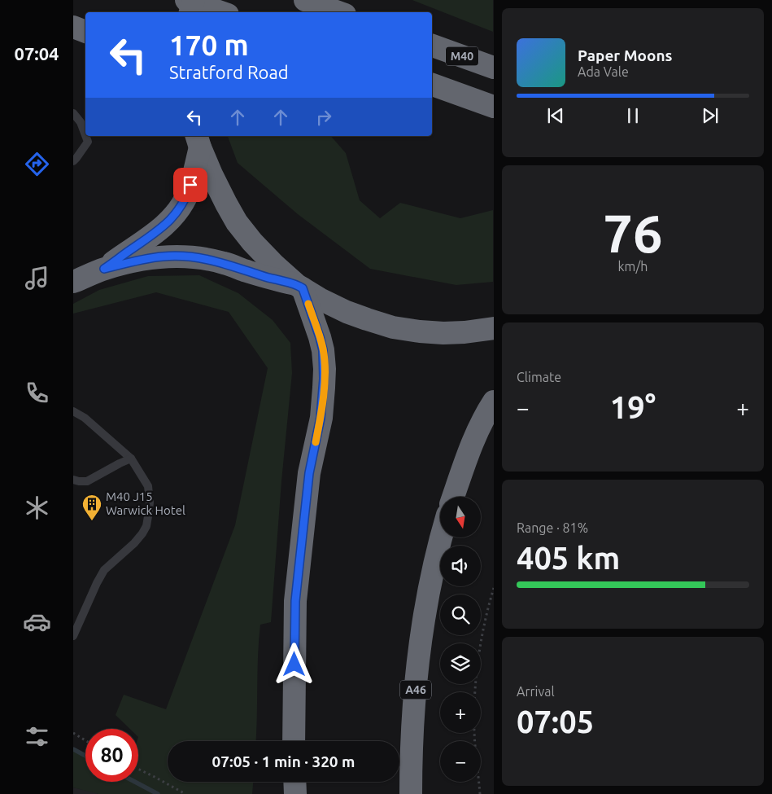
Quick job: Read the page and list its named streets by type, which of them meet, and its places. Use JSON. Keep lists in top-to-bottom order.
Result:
{
  "streets": {
    "highway": ["M40", "A46"]
  },
  "places": {
    "building": ["M40 J15 Warwick Hotel"]
  },
  "north": "bottom",
  "page": {
    "tabs": "07:04",
    "turn": ["170 m", "Stratford Road"],
    "song": ["Paper Moons", "Ada Vale"],
    "tile": [
      ["76", "km/h"],
      "Climate",
      ["Range · 81%", "405 km"],
      ["Arrival", "07:05"]
    ],
    "heat": ["−", "19°", "+"],
    "map_buttons": ["+", "−"],
    "limit": "80",
    "trip": "07:05 · 1 min · 320 m"
  }
}
